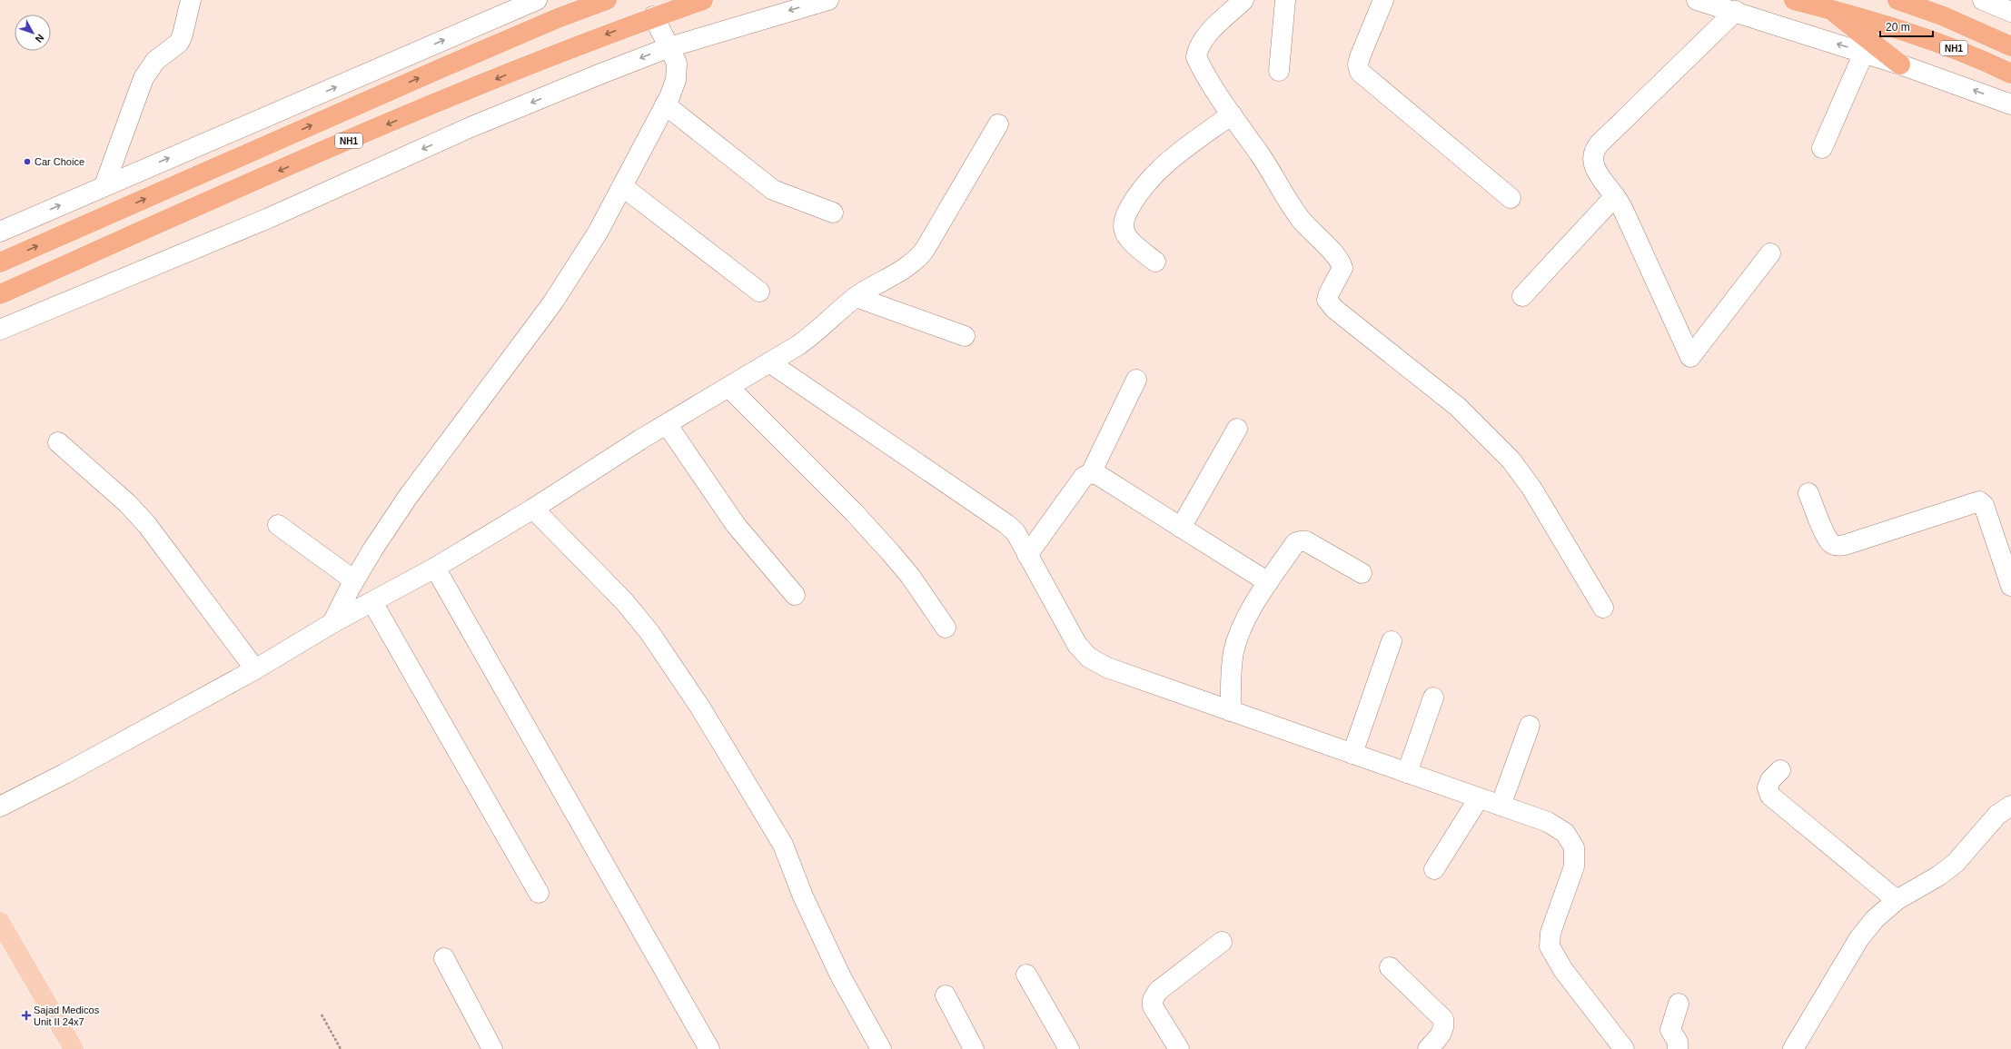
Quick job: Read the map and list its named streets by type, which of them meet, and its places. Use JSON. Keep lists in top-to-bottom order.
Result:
{
  "streets": {
    "highway": ["NH1"]
  },
  "places": {
    "other": ["Car Choice"],
    "health": ["Sajad Medicos Unit II 24x7"]
  },
  "scale_bar": "20 m",
  "north": "bottom right"
}
